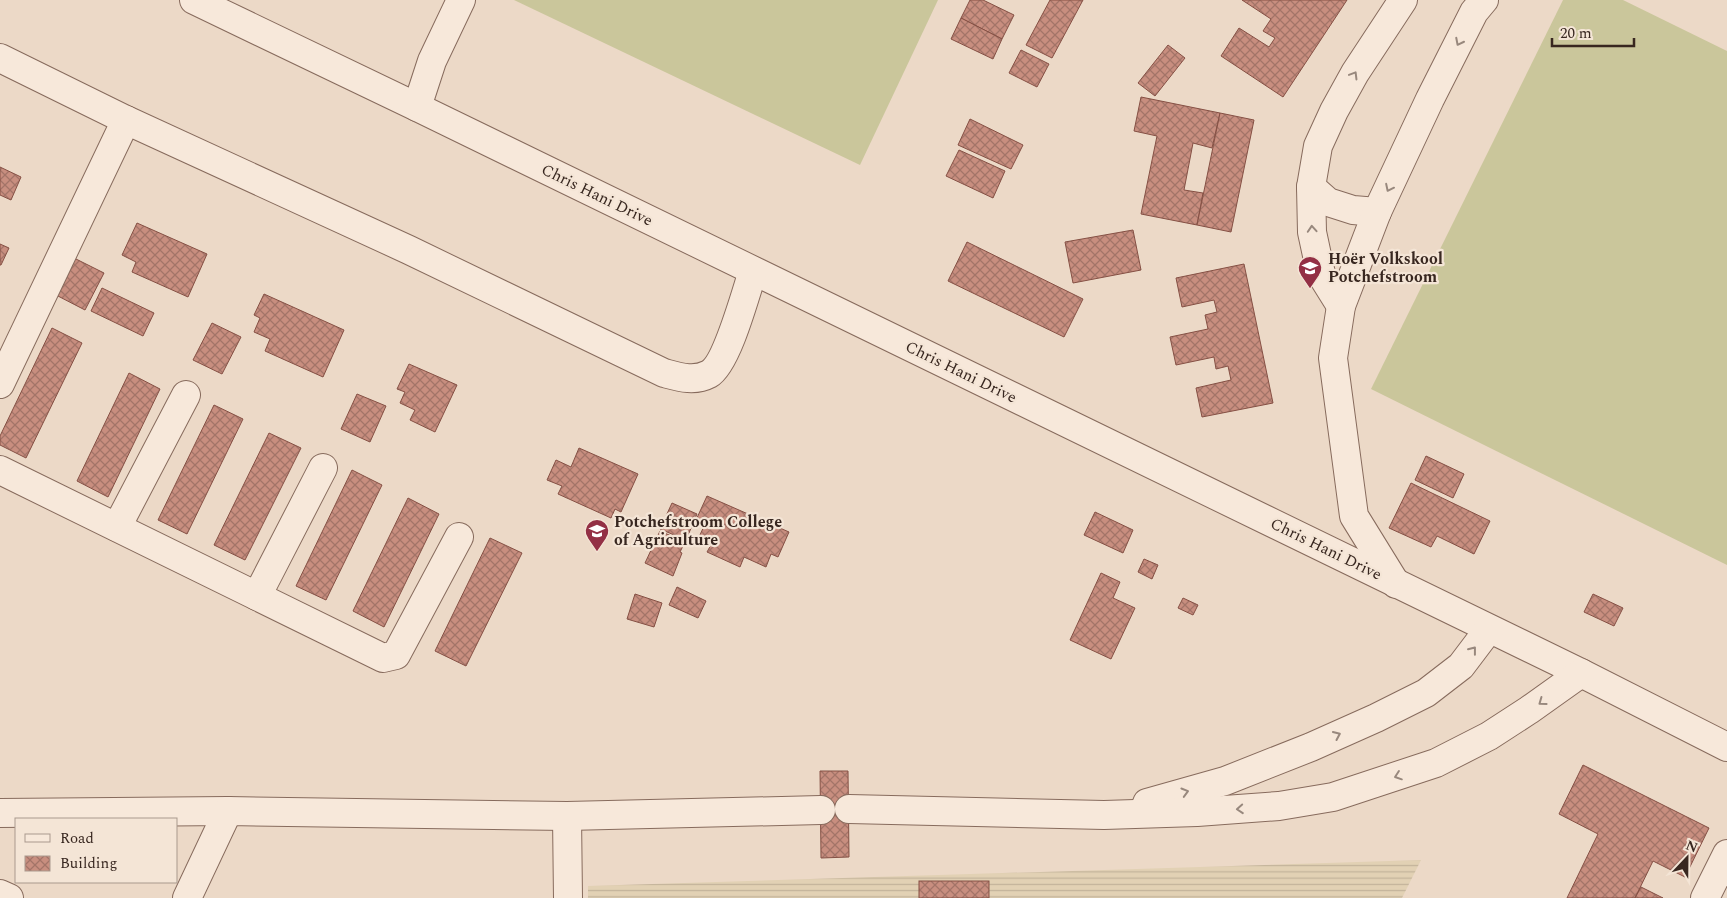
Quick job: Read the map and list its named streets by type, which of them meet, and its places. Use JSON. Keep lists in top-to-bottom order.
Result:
{
  "streets": {
    "street": ["Chris Hani Drive"]
  },
  "places": {
    "school or university": ["Hoër Volkskool Potchefstroom", "Potchefstroom College of Agriculture"]
  },
  "legend": ["Road", "Building"],
  "scale_bar": "20 m",
  "north": "top"
}
